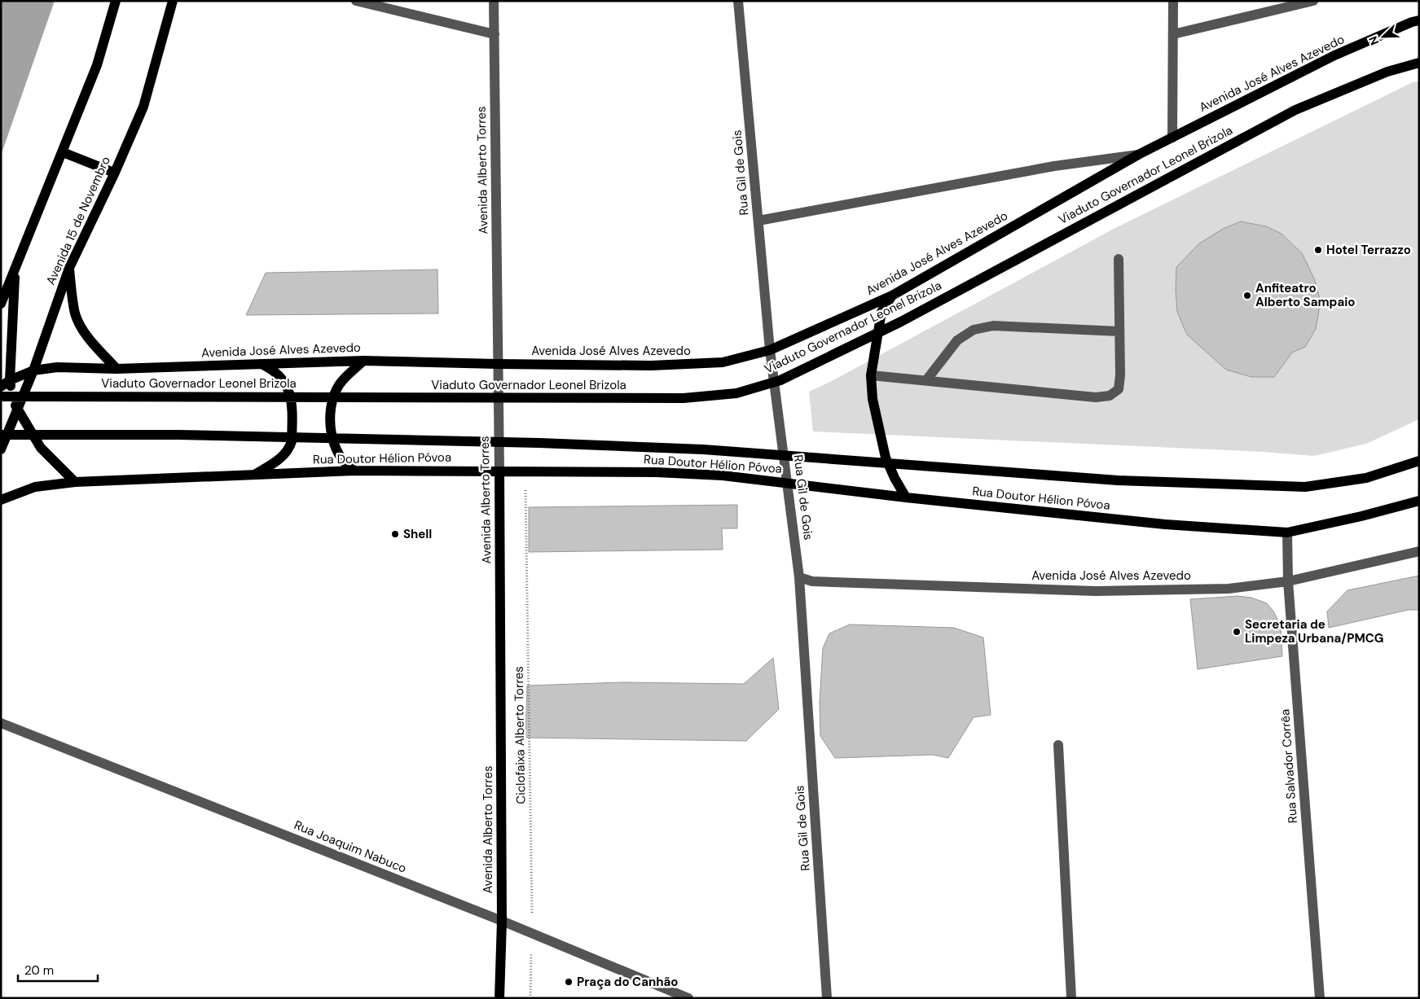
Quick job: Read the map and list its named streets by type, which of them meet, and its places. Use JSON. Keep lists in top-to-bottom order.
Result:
{
  "streets": {
    "main road": [
      "Avenida José Alves Azevedo",
      "Avenida Alberto Torres",
      "Viaduto Governador Leonel Brizola",
      "Avenida 15 de Novembro",
      "Rua Doutor Hélion Póvoa"
    ],
    "street": ["Rua Gil de Gois", "Rua Salvador Corrêa", "Rua Joaquim Nabuco"],
    "path": ["Ciclofaixa Alberto Torres"]
  },
  "crossings": [
    ["Avenida José Alves Azevedo", "Avenida Alberto Torres"],
    ["Avenida José Alves Azevedo", "Rua Gil de Gois"],
    ["Avenida José Alves Azevedo", "Avenida 15 de Novembro"],
    ["Avenida José Alves Azevedo", "Rua Salvador Corrêa"],
    ["Avenida Alberto Torres", "Rua Doutor Hélion Póvoa"],
    ["Avenida Alberto Torres", "Rua Joaquim Nabuco"],
    ["Rua Gil de Gois", "Rua Doutor Hélion Póvoa"],
    ["Rua Doutor Hélion Póvoa", "Ciclofaixa Alberto Torres"],
    ["Rua Doutor Hélion Póvoa", "Rua Salvador Corrêa"],
    ["Ciclofaixa Alberto Torres", "Rua Joaquim Nabuco"]
  ],
  "places": [
    "Hotel Terrazzo",
    "Anfiteatro Alberto Sampaio",
    "Shell",
    "Secretaria de Limpeza Urbana/PMCG",
    "Praça do Canhão"
  ],
  "scale_bar": "20 m",
  "north": "bottom left"
}
